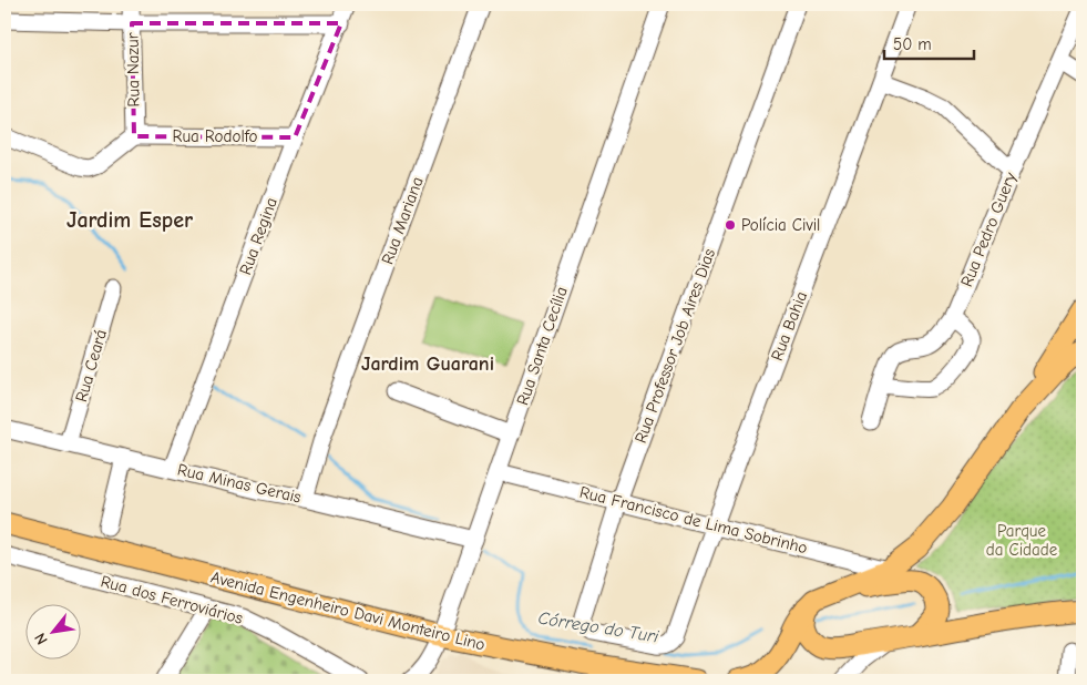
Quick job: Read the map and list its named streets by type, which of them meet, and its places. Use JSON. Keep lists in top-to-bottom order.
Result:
{
  "streets": {
    "main road": ["Avenida Engenheiro Davi Monteiro Lino"],
    "street": [
      "Rua Nazur",
      "Rua Rodolfo",
      "Rua Mariana",
      "Rua Pedro Guery",
      "Rua Regina",
      "Rua Bahia",
      "Rua Santa Cecília",
      "Rua Professor Job Aires Dias",
      "Rua Ceará",
      "Rua Minas Gerais",
      "Rua Francisco de Lima Sobrinho",
      "Rua dos Ferroviários"
    ]
  },
  "crossings": [
    ["Rua Nazur", "Rua Rodolfo"],
    ["Rua Rodolfo", "Rua Regina"],
    ["Rua Mariana", "Rua Minas Gerais"],
    ["Rua Regina", "Rua Minas Gerais"],
    ["Rua Bahia", "Rua Professor Job Aires Dias"],
    ["Rua Bahia", "Rua Francisco de Lima Sobrinho"],
    ["Rua Santa Cecília", "Rua Minas Gerais"],
    ["Rua Santa Cecília", "Rua Francisco de Lima Sobrinho"],
    ["Rua Santa Cecília", "Avenida Engenheiro Davi Monteiro Lino"],
    ["Rua Professor Job Aires Dias", "Rua Francisco de Lima Sobrinho"],
    ["Rua Ceará", "Rua Minas Gerais"]
  ],
  "districts": ["Jardim Esper", "Jardim Guarani"],
  "water": ["Córrego do Turi"],
  "parks": ["Parque da Cidade"],
  "places": ["Polícia Civil"],
  "scale_bar": "50 m",
  "north": "bottom left"
}
